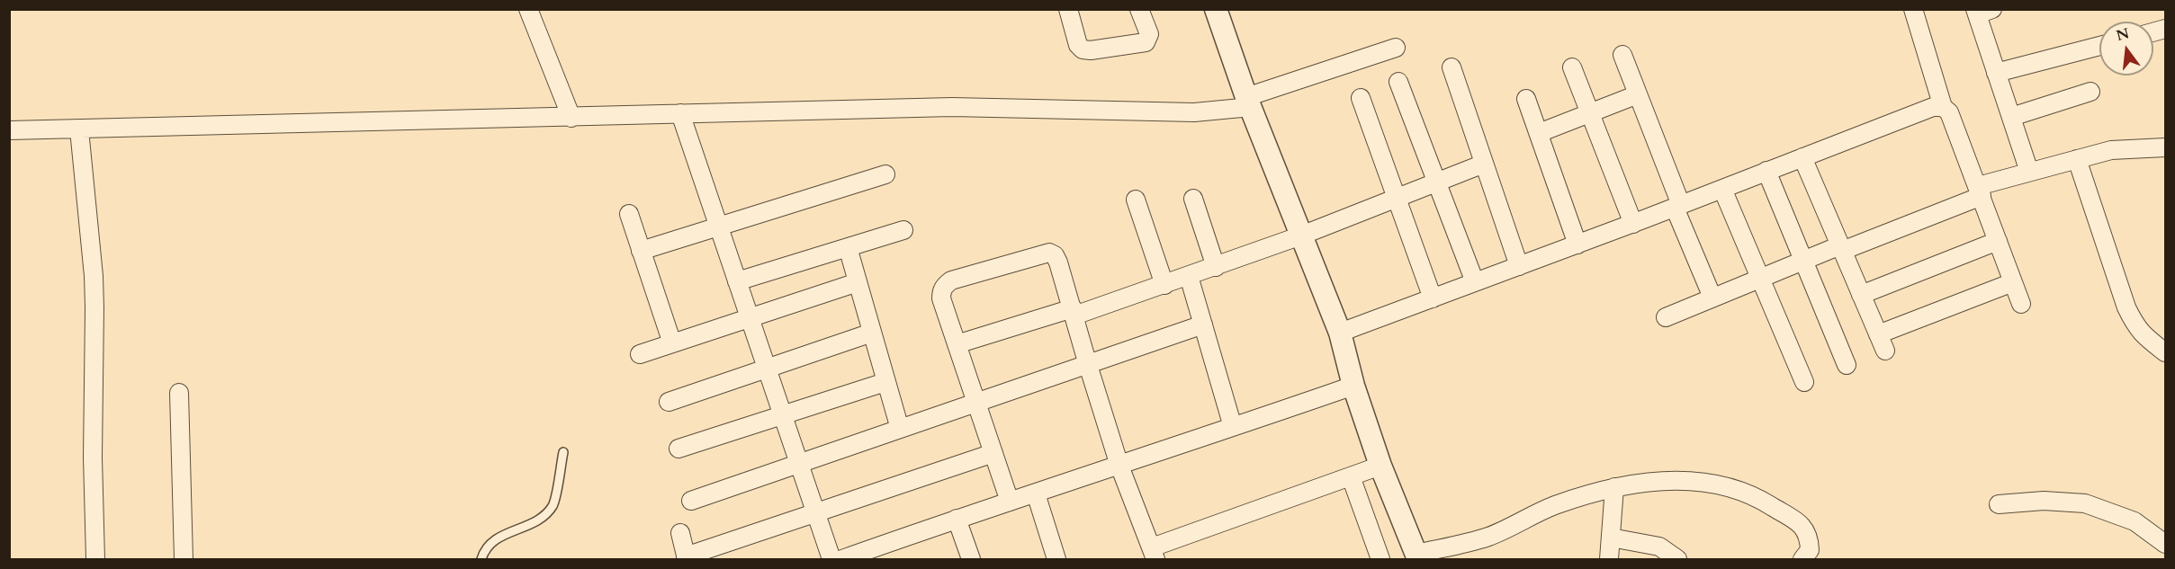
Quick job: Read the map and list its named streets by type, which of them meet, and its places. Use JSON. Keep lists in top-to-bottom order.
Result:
{
  "north": "top"
}
